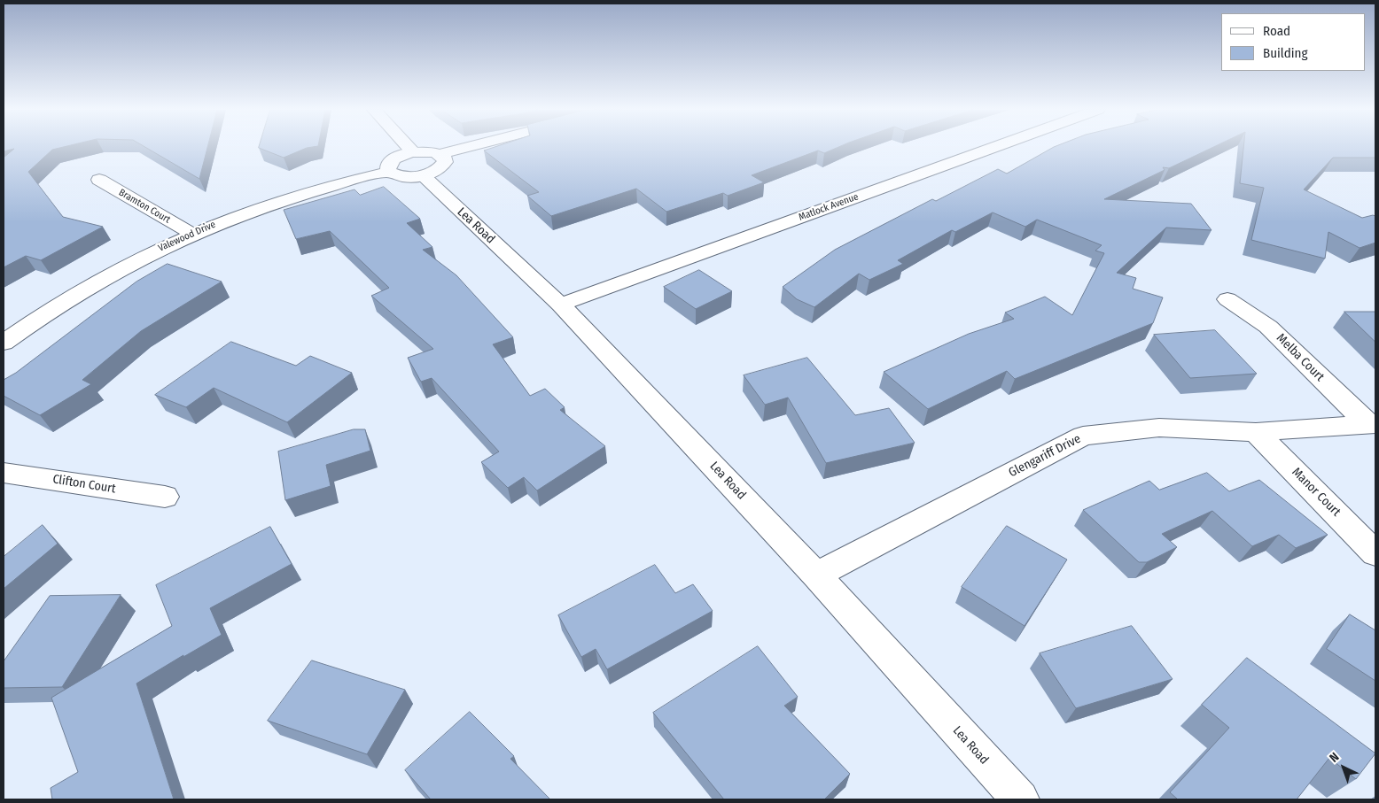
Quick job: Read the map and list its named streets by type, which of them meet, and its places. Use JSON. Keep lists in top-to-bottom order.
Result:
{
  "streets": {
    "street": [
      "Bramton Court",
      "Matlock Avenue",
      "Lea Road",
      "Valewood Drive",
      "Melba Court",
      "Glengariff Drive",
      "Clifton Court",
      "Manor Court"
    ]
  },
  "crossings": [
    ["Bramton Court", "Valewood Drive"],
    ["Matlock Avenue", "Lea Road"],
    ["Lea Road", "Glengariff Drive"],
    ["Melba Court", "Glengariff Drive"],
    ["Glengariff Drive", "Manor Court"]
  ],
  "legend": ["Road", "Building"],
  "north": "top left"
}
